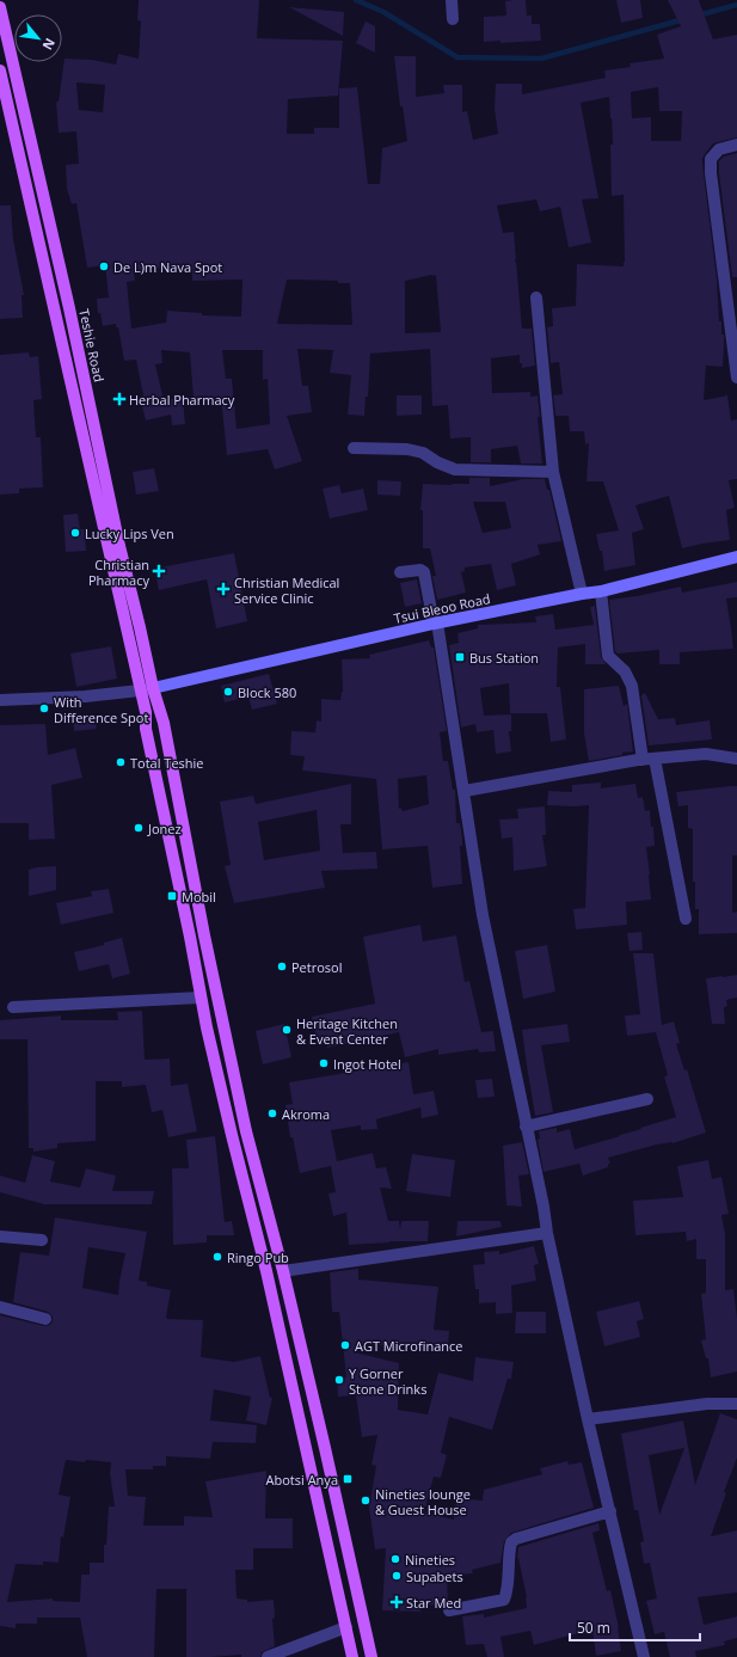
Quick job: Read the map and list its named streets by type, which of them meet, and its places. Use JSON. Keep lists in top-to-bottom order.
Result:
{
  "streets": {
    "main road": ["Teshie Road"],
    "street": ["Tsui Bleoo Road"]
  },
  "crossings": [
    ["Teshie Road", "Tsui Bleoo Road"]
  ],
  "places": {
    "other": [
      "De L)m Nava Spot",
      "Lucky Lips Ven",
      "Block 580",
      "With Difference Spot",
      "Total Teshie",
      "Jonez",
      "Petrosol",
      "Heritage Kitchen & Event Center",
      "Ingot Hotel",
      "Akroma",
      "Ringo Pub",
      "AGT Microfinance",
      "Y Gorner Stone Drinks",
      "Nineties lounge & Guest House",
      "Nineties",
      "Supabets"
    ],
    "health": [
      "Herbal Pharmacy",
      "Christian Pharmacy",
      "Christian Medical Service Clinic",
      "Star Med"
    ],
    "transit": ["Bus Station", "Mobil", "Abotsi Anya"]
  },
  "scale_bar": "50 m",
  "north": "bottom right"
}
